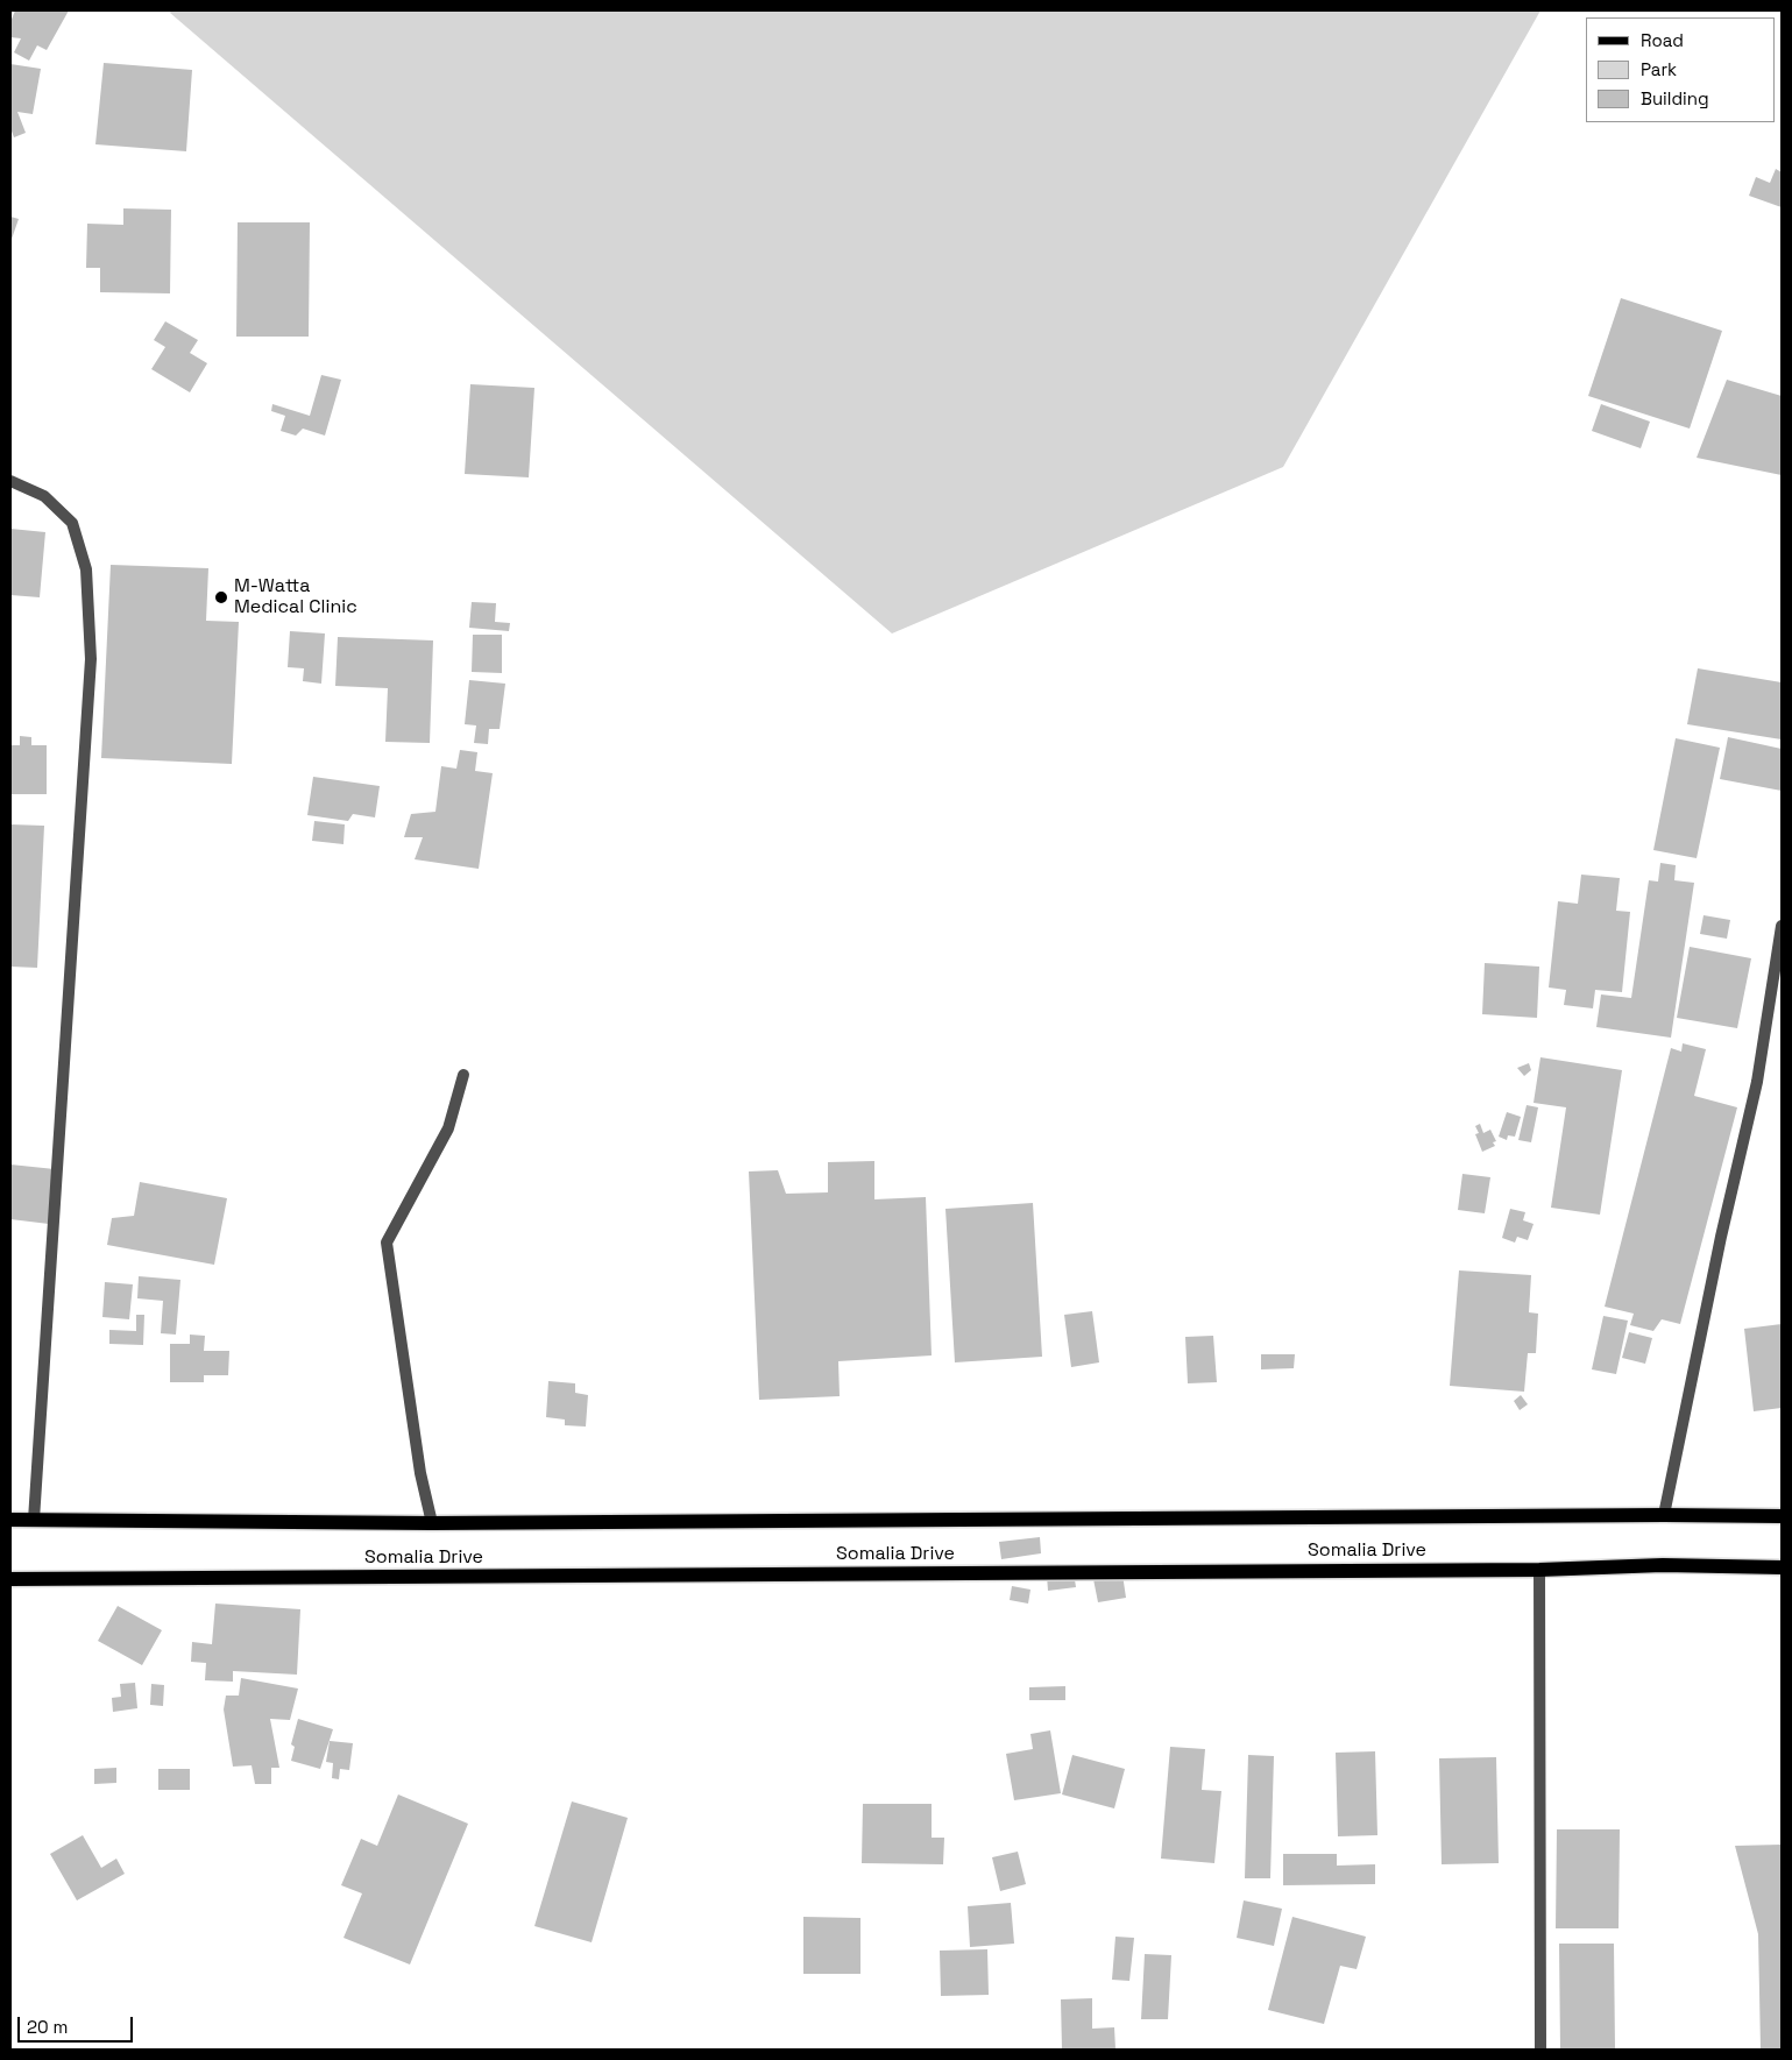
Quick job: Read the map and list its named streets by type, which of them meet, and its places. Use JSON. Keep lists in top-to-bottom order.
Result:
{
  "streets": {
    "main road": ["Somalia Drive"]
  },
  "places": ["M-Watta Medical Clinic"],
  "legend": ["Road", "Park", "Building"],
  "scale_bar": "20 m"
}
